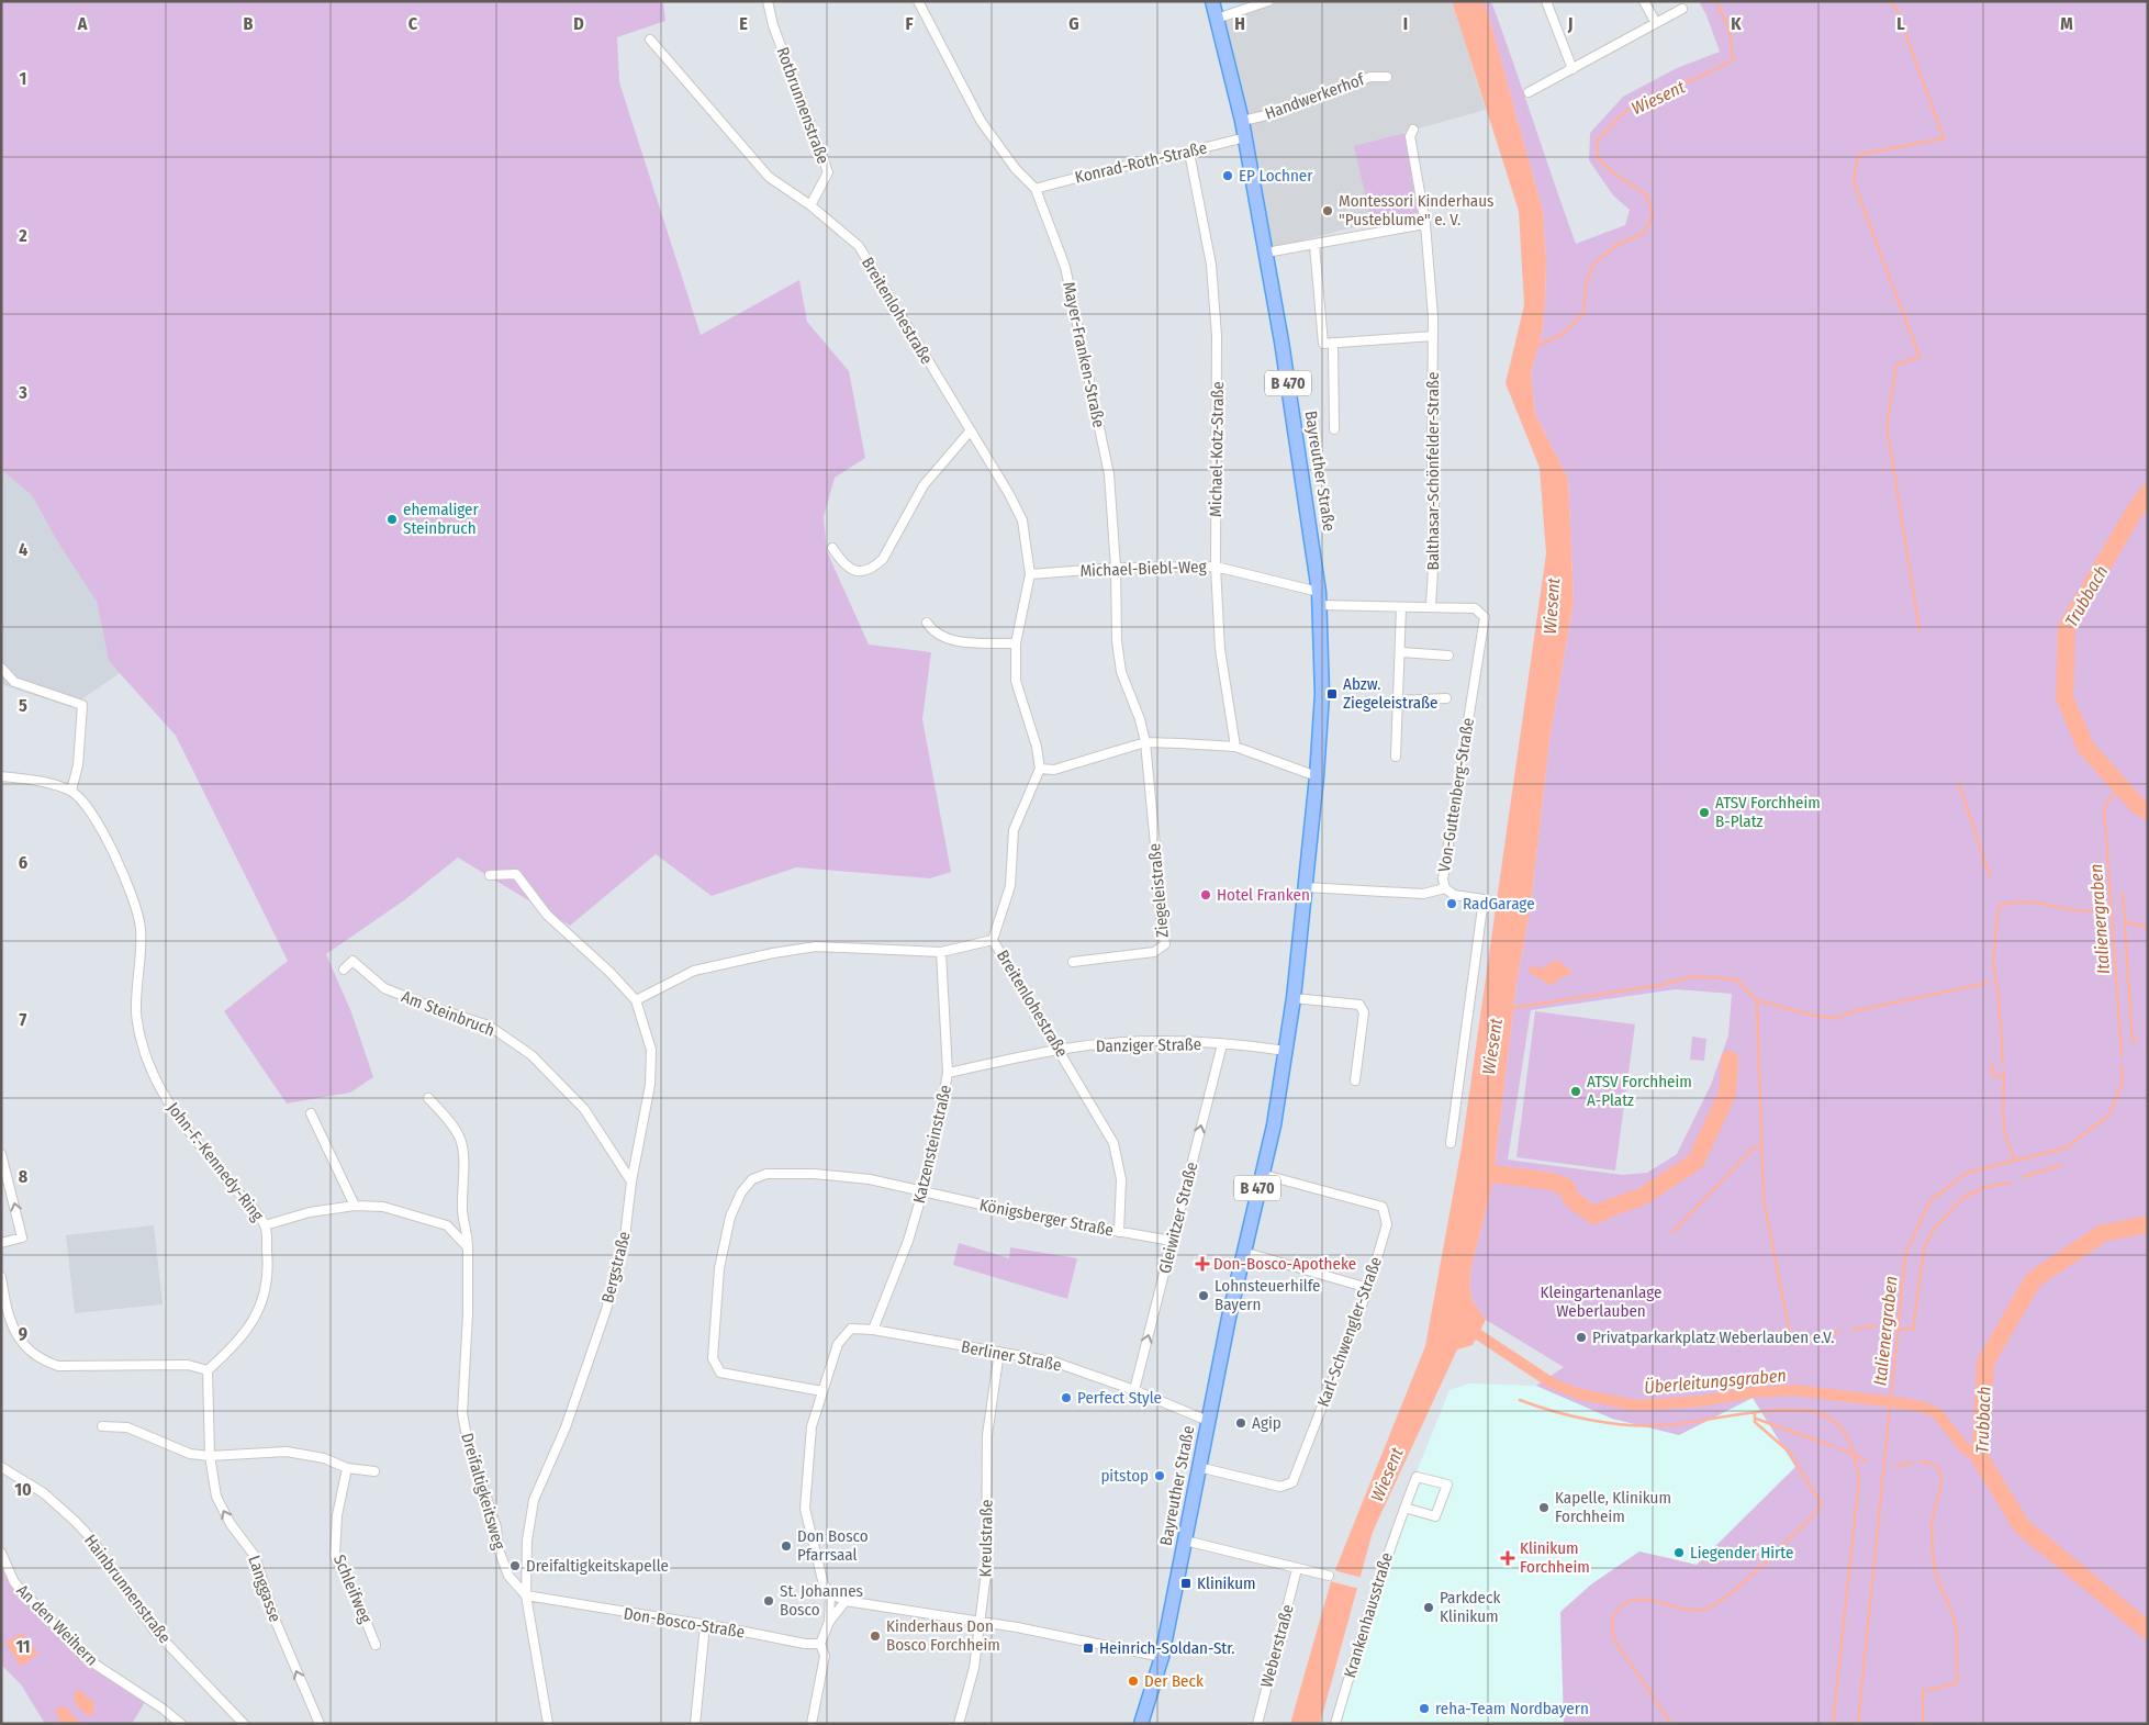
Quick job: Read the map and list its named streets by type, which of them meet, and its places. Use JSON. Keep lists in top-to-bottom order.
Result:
{
  "streets": {
    "main road": ["B 470", "Bayreuther Straße"],
    "street": [
      "Handwerkerhof",
      "Rotbrunnenstraße",
      "Konrad-Roth-Straße",
      "Breitenlohestraße",
      "Mayer-Franken-Straße",
      "Michael-Kotz-Straße",
      "Balthasar-Schönfelder-Straße",
      "Michael-Biebl-Weg",
      "Von-Guttenberg-Straße",
      "Ziegeleistraße",
      "Am Steinbruch",
      "Danziger Straße",
      "Katzensteinstraße",
      "John-F.-Kennedy-Ring",
      "Königsberger Straße",
      "Gleiwitzer Straße",
      "Bergstraße",
      "Karl-Schwengler-Straße",
      "Berliner Straße",
      "Dreifaltigkeitsweg",
      "Kreulstraße",
      "Hainbrunnenstraße",
      "Langgasse",
      "Schleifweg",
      "Krankenhausstraße",
      "Don-Bosco-Straße",
      "An den Weihern",
      "Weberstraße"
    ]
  },
  "crossings": [
    ["Handwerkerhof", "Bayreuther Straße"],
    ["Rotbrunnenstraße", "Breitenlohestraße"],
    ["Konrad-Roth-Straße", "Mayer-Franken-Straße"],
    ["Konrad-Roth-Straße", "Michael-Kotz-Straße"],
    ["Konrad-Roth-Straße", "Bayreuther Straße"],
    ["Breitenlohestraße", "Michael-Biebl-Weg"],
    ["Breitenlohestraße", "Danziger Straße"],
    ["Breitenlohestraße", "Königsberger Straße"],
    ["Mayer-Franken-Straße", "Michael-Biebl-Weg"],
    ["Mayer-Franken-Straße", "Ziegeleistraße"],
    ["Michael-Kotz-Straße", "Michael-Biebl-Weg"],
    ["Bayreuther Straße", "Michael-Biebl-Weg"],
    ["Bayreuther Straße", "Von-Guttenberg-Straße"],
    ["Bayreuther Straße", "Danziger Straße"],
    ["Bayreuther Straße", "Karl-Schwengler-Straße"],
    ["Bayreuther Straße", "Berliner Straße"],
    ["Balthasar-Schönfelder-Straße", "Von-Guttenberg-Straße"],
    ["Michael-Biebl-Weg", "Von-Guttenberg-Straße"],
    ["Am Steinbruch", "Bergstraße"],
    ["Danziger Straße", "Katzensteinstraße"],
    ["Danziger Straße", "Gleiwitzer Straße"],
    ["Katzensteinstraße", "Königsberger Straße"],
    ["Katzensteinstraße", "Berliner Straße"],
    ["John-F.-Kennedy-Ring", "Langgasse"],
    ["Königsberger Straße", "Gleiwitzer Straße"],
    ["Königsberger Straße", "Berliner Straße"],
    ["Gleiwitzer Straße", "Berliner Straße"],
    ["Bergstraße", "Dreifaltigkeitsweg"],
    ["Bergstraße", "Don-Bosco-Straße"],
    ["Berliner Straße", "Kreulstraße"],
    ["Dreifaltigkeitsweg", "Don-Bosco-Straße"]
  ],
  "one_way": ["Gleiwitzer Straße", "Langgasse"],
  "water": [
    "Wiesent",
    "Trubbach",
    "Italienergraben",
    "Überleitungsgraben"
  ],
  "parks": ["Kleingartenanlage Weberlauben"],
  "places": {
    "other": [
      "EP Lochner",
      "Montessori Kinderhaus \"Pusteblume\" e. V.",
      "ehemaliger Steinbruch",
      "ATSV Forchheim B-Platz",
      "Hotel Franken",
      "RadGarage",
      "ATSV Forchheim A-Platz",
      "Lohnsteuerhilfe Bayern",
      "Privatparkarkplatz Weberlauben e.V.",
      "Perfect Style",
      "Agip",
      "pitstop",
      "Kapelle, Klinikum Forchheim",
      "Don Bosco Pfarrsaal",
      "Liegender Hirte",
      "Dreifaltigkeitskapelle",
      "St. Johannes Bosco",
      "Parkdeck Klinikum",
      "Kinderhaus Don Bosco Forchheim",
      "Der Beck",
      "reha-Team Nordbayern"
    ],
    "transit": ["Abzw. Ziegeleistraße", "Klinikum", "Heinrich-Soldan-Str."],
    "health": ["Don-Bosco-Apotheke", "Klinikum Forchheim"]
  },
  "grid": {
    "columns": [
      "A",
      "B",
      "C",
      "D",
      "E",
      "F",
      "G",
      "H",
      "I",
      "J",
      "K",
      "L",
      "M"
    ],
    "rows": [
      "1",
      "2",
      "3",
      "4",
      "5",
      "6",
      "7",
      "8",
      "9",
      "10",
      "11"
    ]
  }
}
